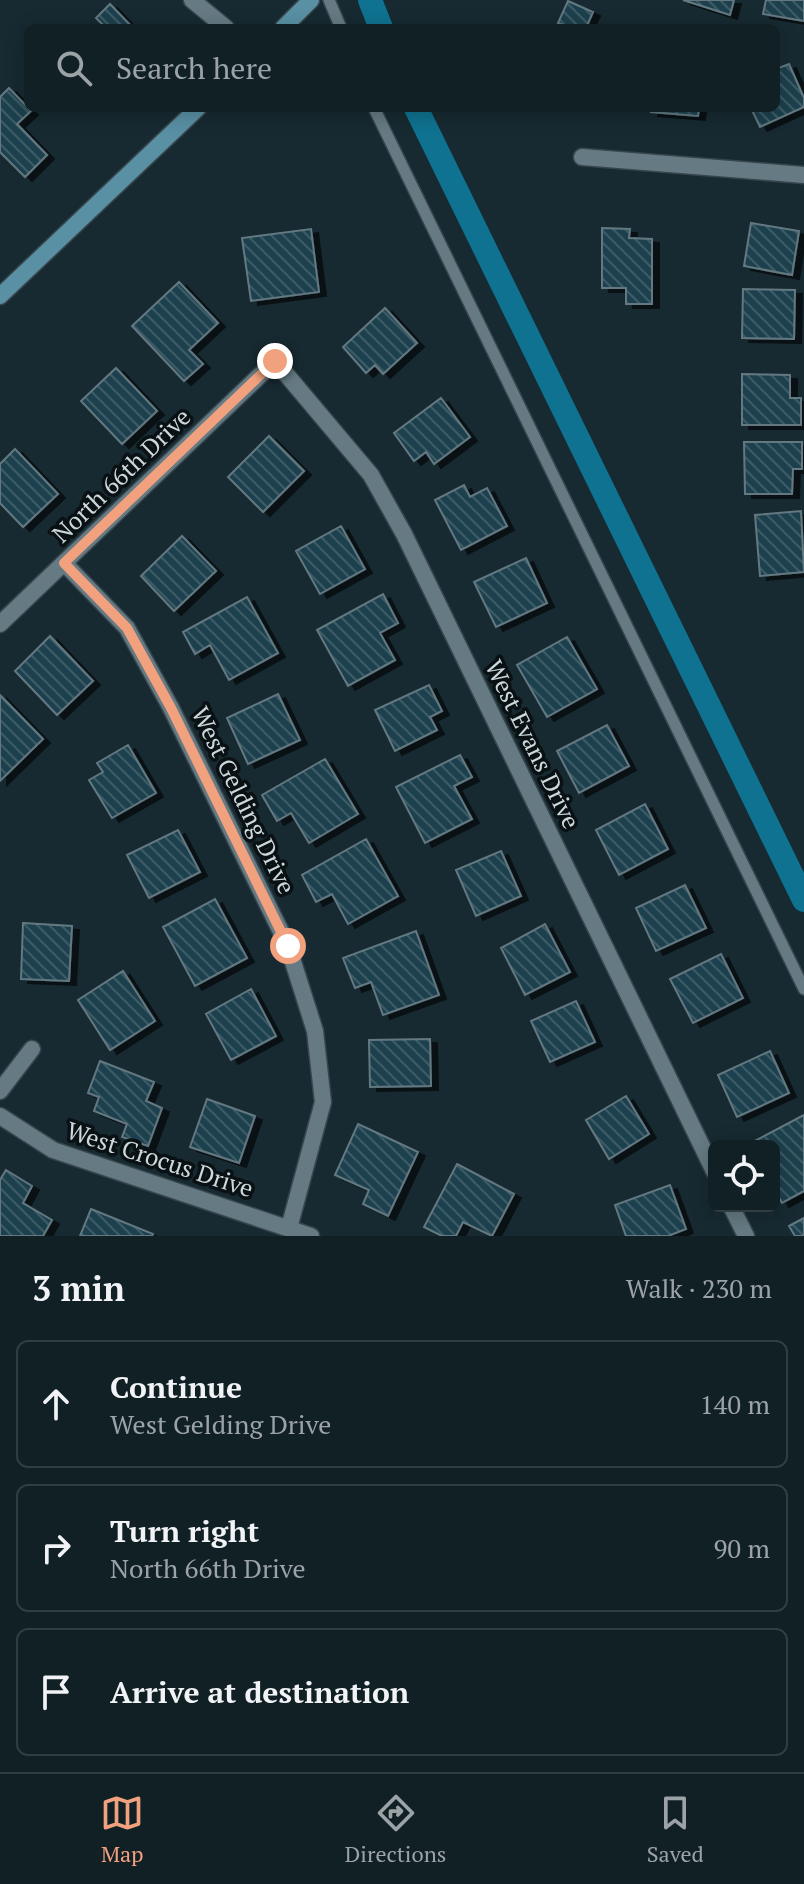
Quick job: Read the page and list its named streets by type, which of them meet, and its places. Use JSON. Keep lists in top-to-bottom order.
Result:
{
  "streets": {
    "street": [
      "North 66th Drive",
      "West Evans Drive",
      "West Gelding Drive",
      "West Crocus Drive"
    ]
  },
  "crossings": [
    ["North 66th Drive", "West Evans Drive"],
    ["North 66th Drive", "West Gelding Drive"],
    ["West Gelding Drive", "West Crocus Drive"]
  ],
  "page": {
    "search": "Search here",
    "heading": ["3 min", "Walk · 230 m"],
    "list": [
      ["Continue", "West Gelding Drive", "140 m"],
      ["Turn right", "North 66th Drive", "90 m"],
      "Arrive at destination"
    ],
    "nav": ["Map", "Directions", "Saved"]
  }
}
